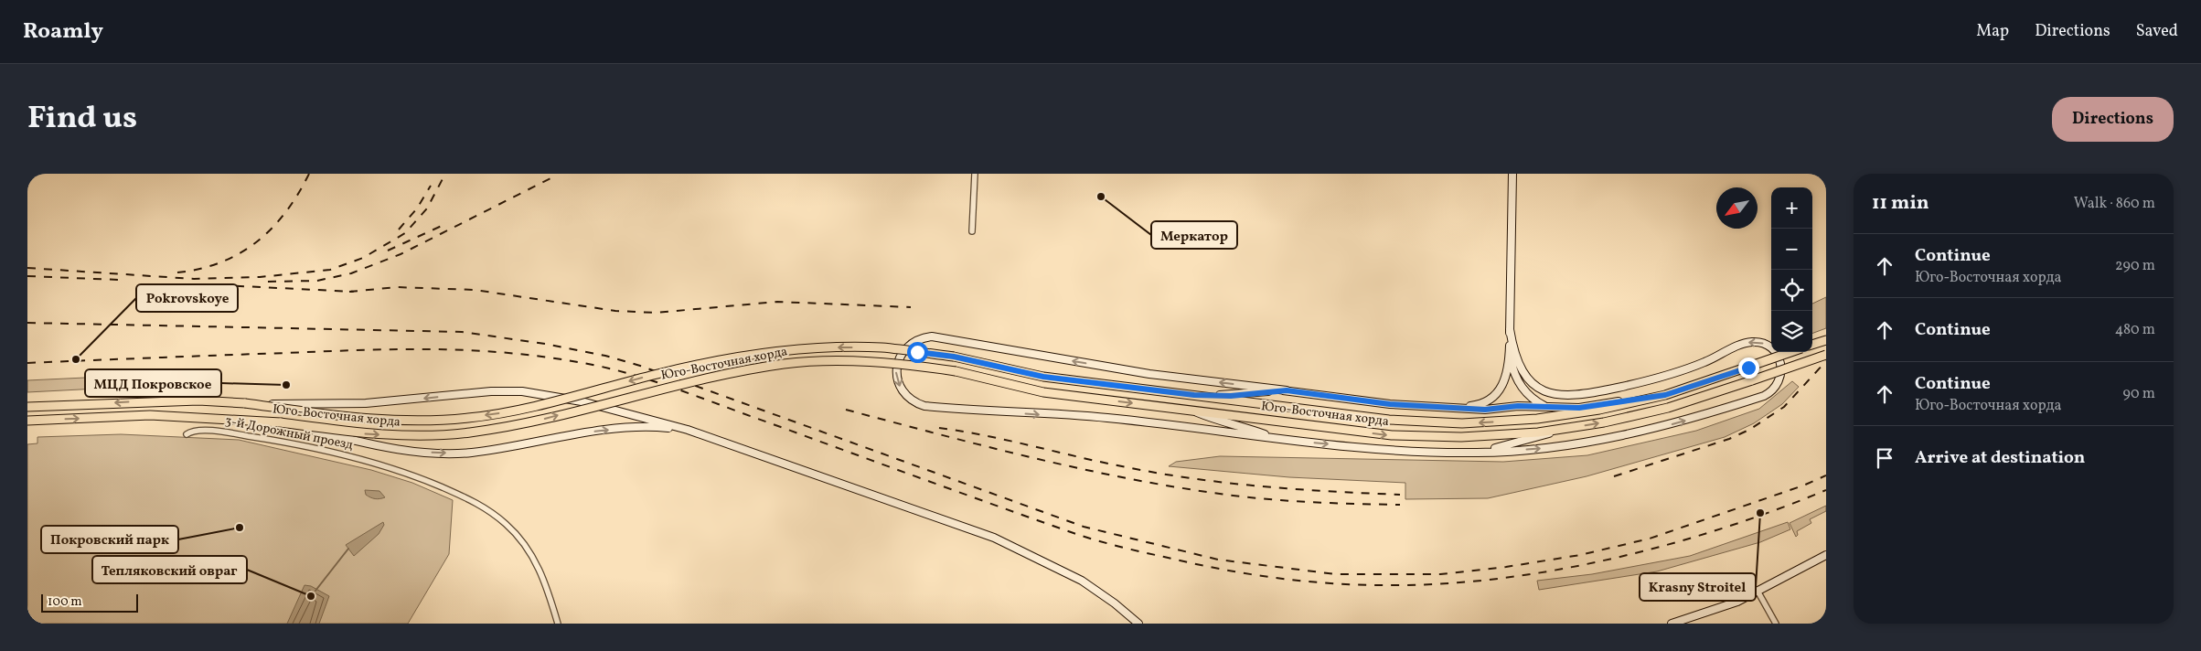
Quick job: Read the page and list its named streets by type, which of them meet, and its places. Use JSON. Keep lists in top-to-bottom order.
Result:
{
  "streets": {
    "main road": ["Юго-Восточная хорда"],
    "street": ["3-й Дорожный проезд"]
  },
  "places": [
    "Меркатор",
    "Pokrovskoye",
    "МЦД Покровское",
    "Krasny Stroitel",
    "Покровский парк",
    "Тепляковский овраг"
  ],
  "scale_bar": "100 m",
  "north": "bottom left",
  "page": {
    "header": "Roamly",
    "nav": ["Map", "Directions", "Saved"],
    "title": "Find us",
    "buttons": "Directions",
    "heading": ["11 min", "Walk · 860 m"],
    "map_buttons": ["+", "−"],
    "list": [
      ["Continue", "Юго-Восточная хорда", "290 m"],
      ["Continue", "480 m"],
      ["Continue", "Юго-Восточная хорда", "90 m"],
      "Arrive at destination"
    ],
    "scale": "100 m"
  }
}
